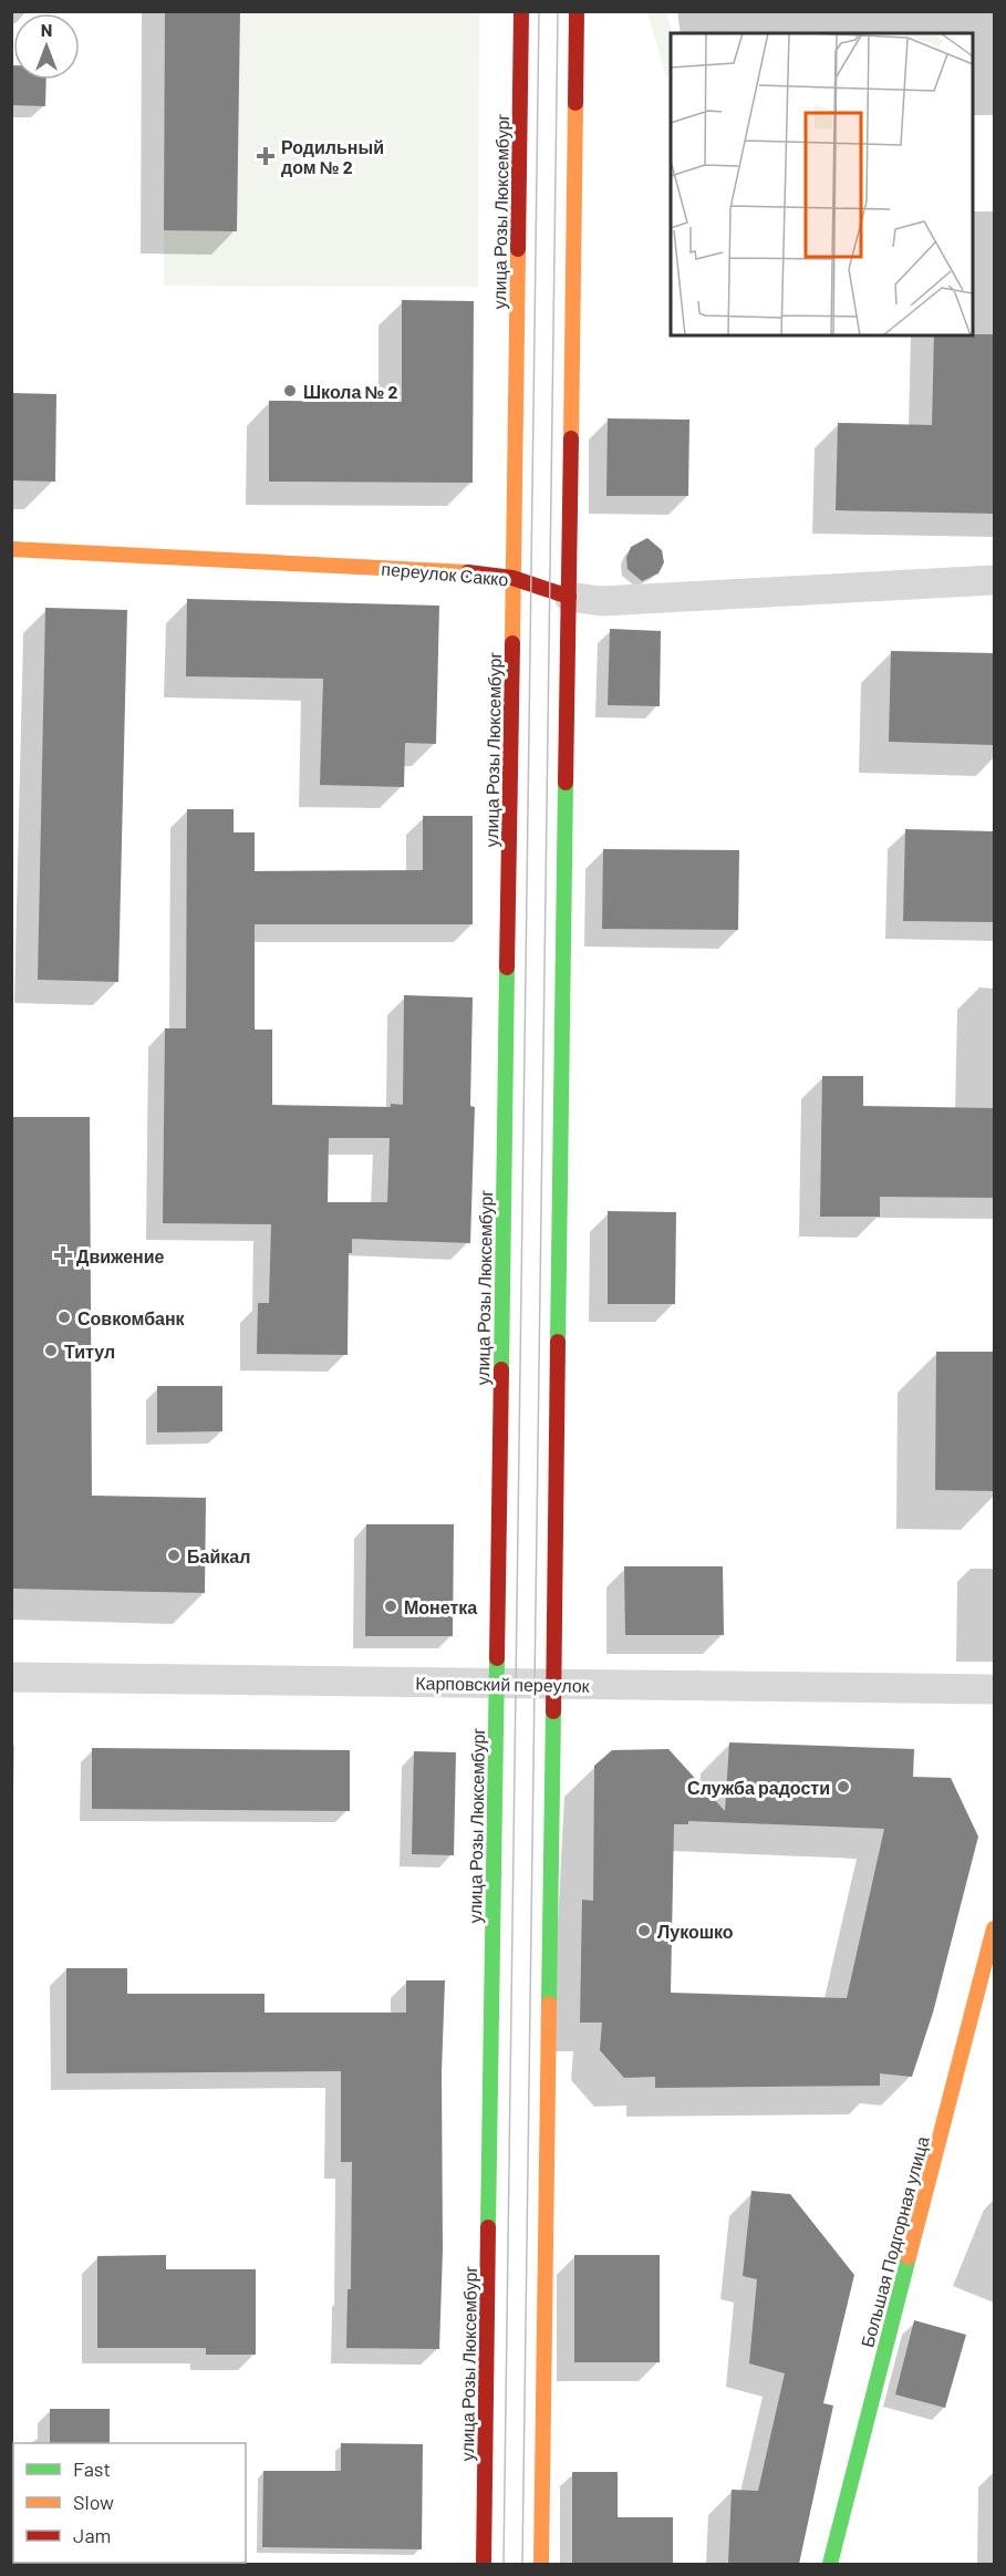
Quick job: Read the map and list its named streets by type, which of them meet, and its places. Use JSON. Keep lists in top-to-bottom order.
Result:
{
  "streets": {
    "main road": ["улица Розы Люксембург", "переулок Сакко", "Большая Подгорная улица"],
    "street": ["Карповский переулок"]
  },
  "crossings": [
    ["улица Розы Люксембург", "переулок Сакко"],
    ["улица Розы Люксембург", "Карповский переулок"]
  ],
  "places": {
    "health": ["Родильный дом № 2", "Движение"],
    "other": [
      "Школа № 2",
      "Совкомбанк",
      "Титул",
      "Байкал",
      "Монетка",
      "Служба радости",
      "Лукошко"
    ]
  },
  "legend": ["Fast", "Slow", "Jam"],
  "north": "top"
}
